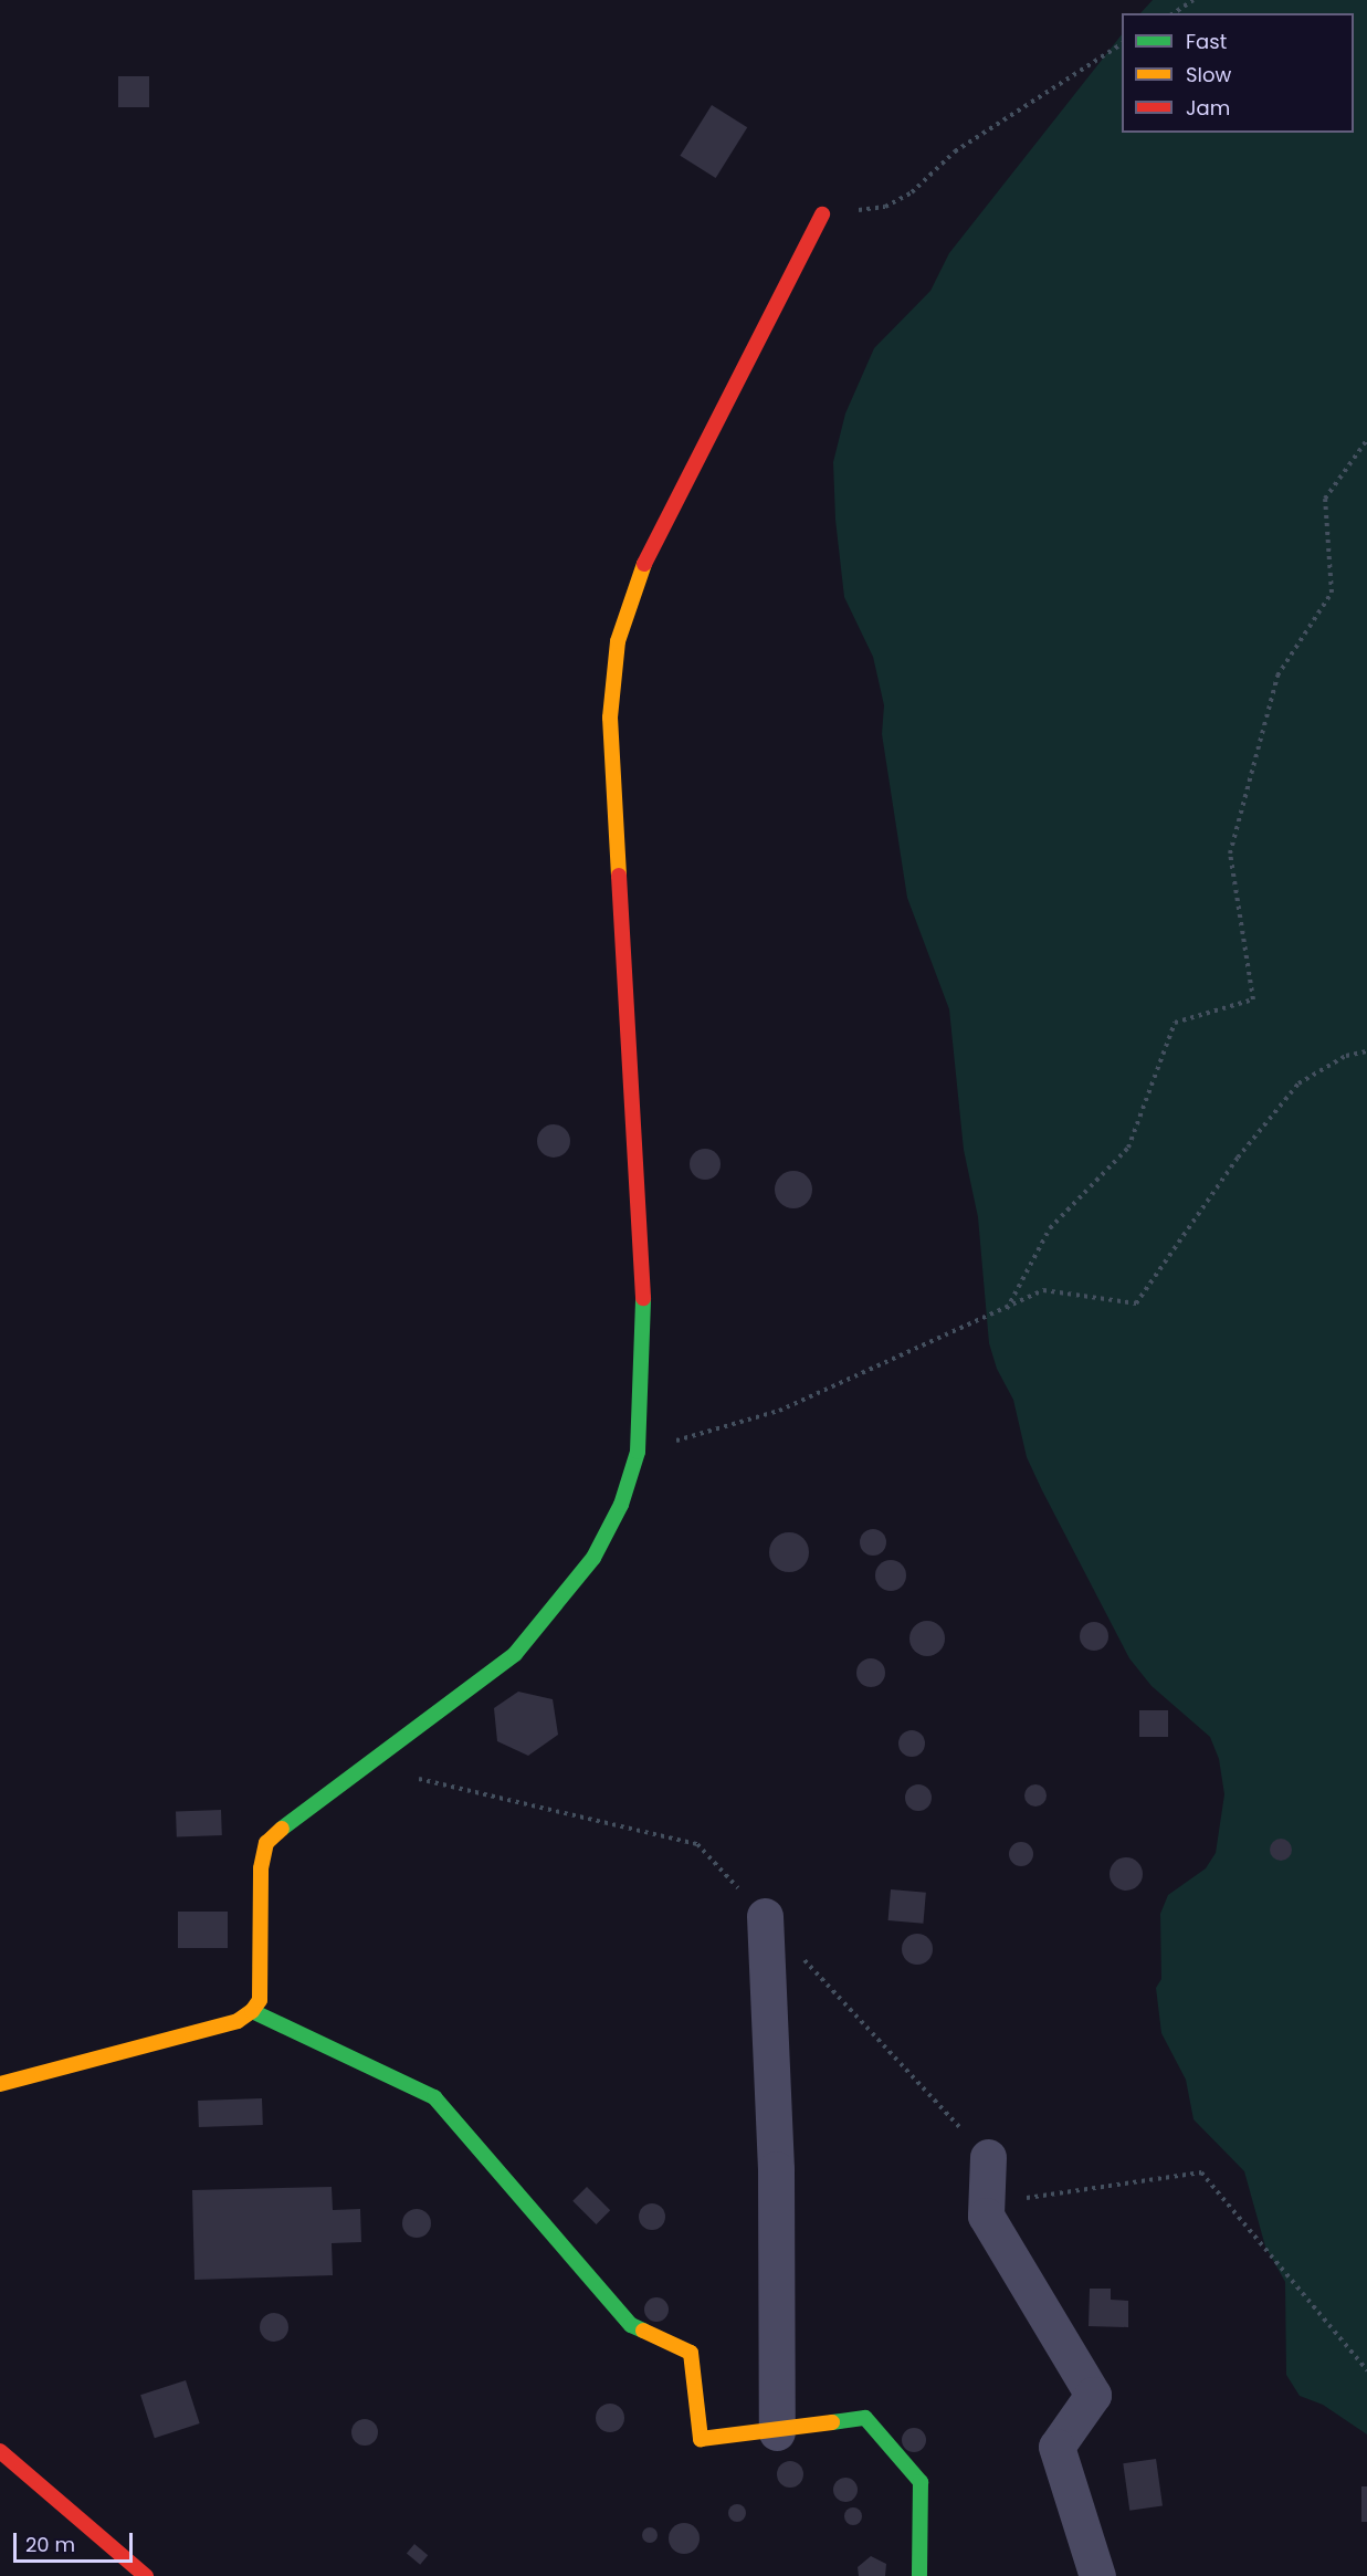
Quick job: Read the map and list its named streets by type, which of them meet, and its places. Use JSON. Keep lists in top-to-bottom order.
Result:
{
  "legend": ["Fast", "Slow", "Jam"],
  "scale_bar": "20 m"
}
